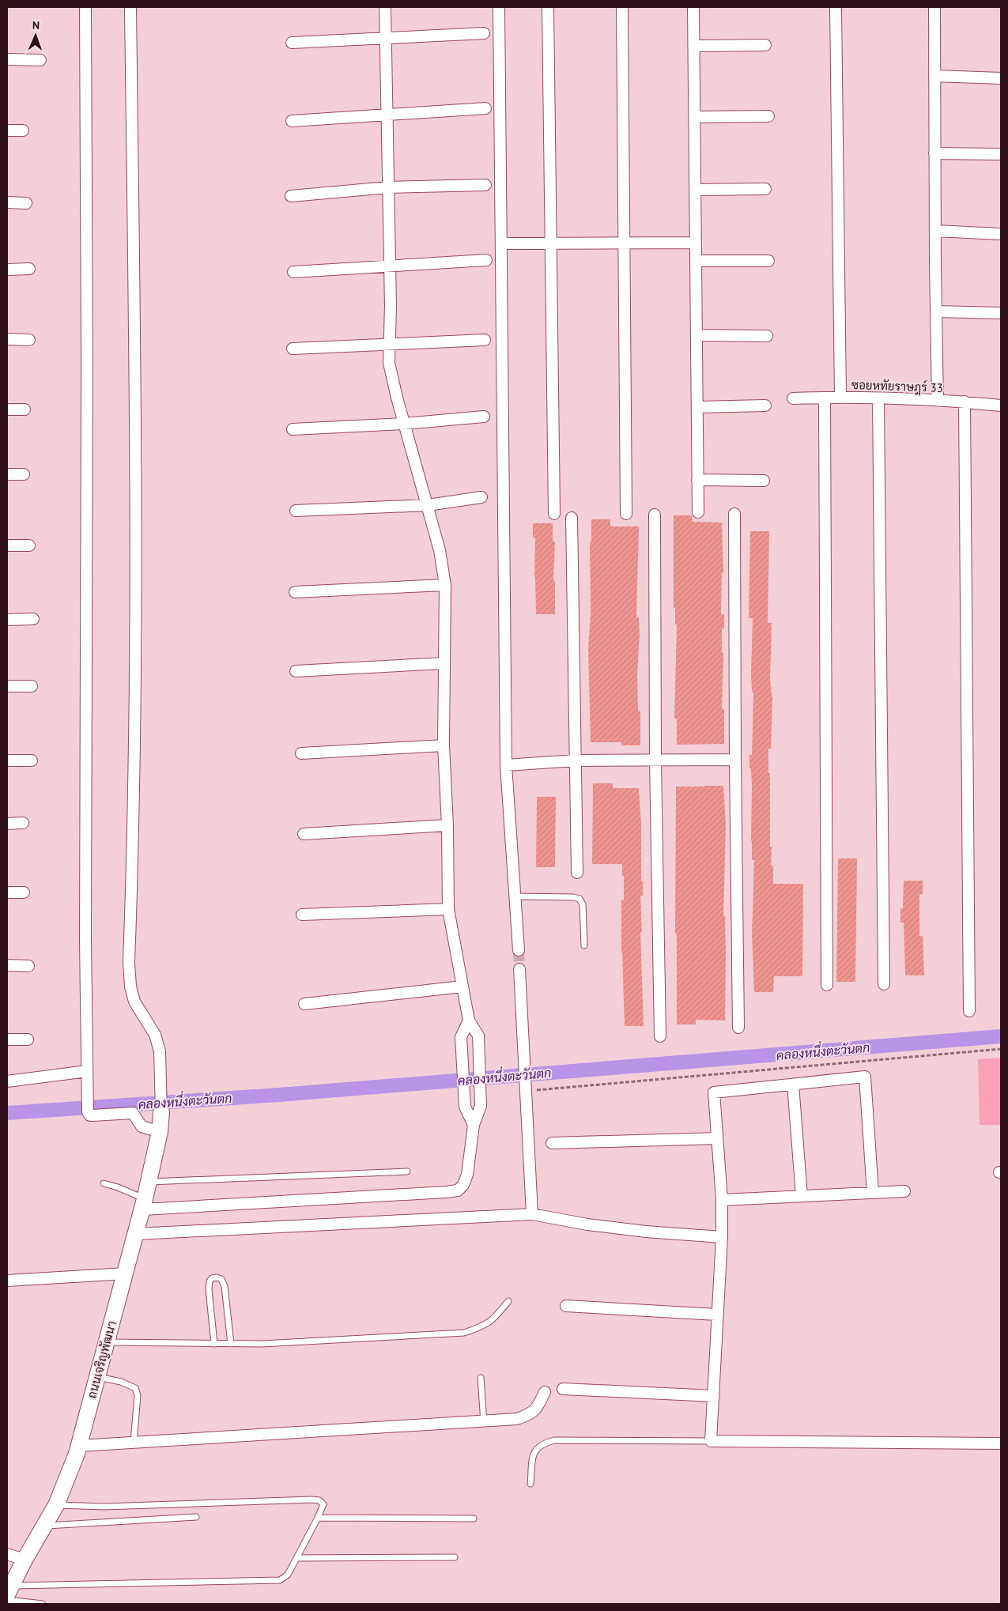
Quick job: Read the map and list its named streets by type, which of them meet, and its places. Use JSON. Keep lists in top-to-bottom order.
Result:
{
  "streets": {
    "street": ["ซอยหทัยราษฎร์ 33", "ถนนเจริญพัฒนา"]
  },
  "water": ["คลองหนึ่งตะวันตก"],
  "north": "top"
}
